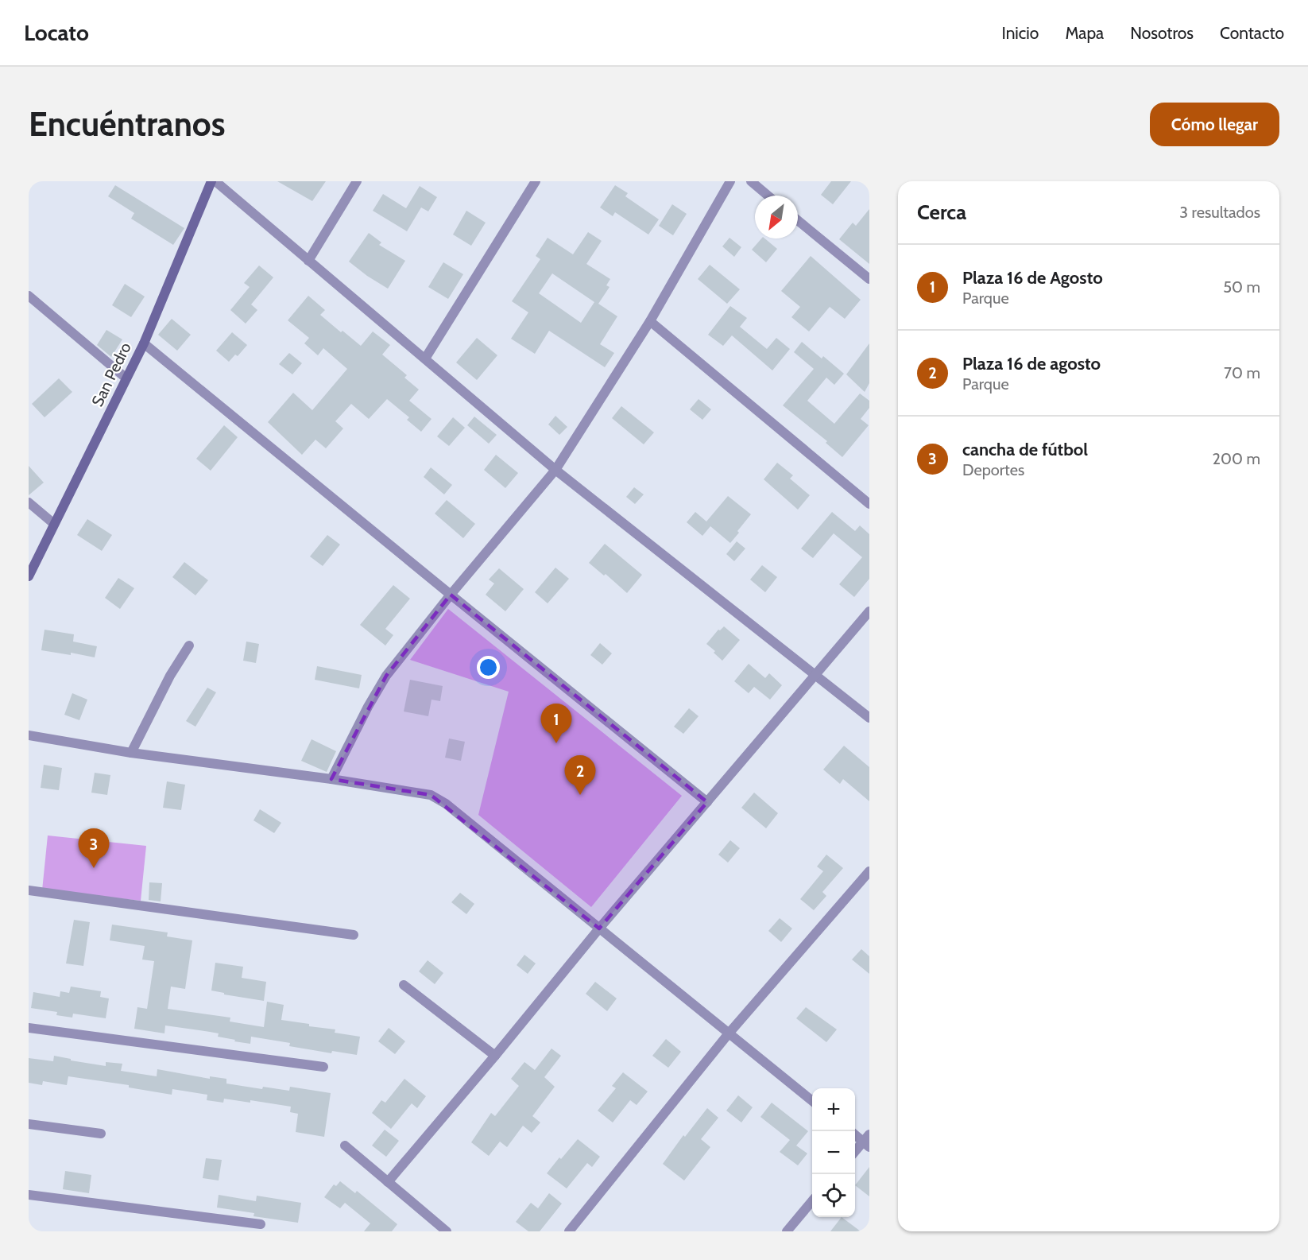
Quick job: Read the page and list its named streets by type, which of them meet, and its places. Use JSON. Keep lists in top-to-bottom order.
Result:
{
  "streets": {
    "main road": ["San Pedro"]
  },
  "north": "bottom left",
  "page": {
    "header": "Locato",
    "nav": [
      "Inicio",
      "Mapa",
      "Nosotros",
      "Contacto"
    ],
    "buttons": "Cómo llegar",
    "title": "Encuéntranos",
    "heading": ["Cerca", "3 resultados"],
    "list": [
      {
        "mark": "1",
        "name": "Plaza 16 de Agosto",
        "note": "Parque",
        "value": "50 m"
      },
      {
        "mark": "2",
        "name": "Plaza 16 de agosto",
        "note": "Parque",
        "value": "70 m"
      },
      {
        "mark": "3",
        "name": "cancha de fútbol",
        "note": "Deportes",
        "value": "200 m"
      }
    ],
    "pins": ["1", "2", "3"],
    "map_buttons": ["+", "−"]
  }
}
